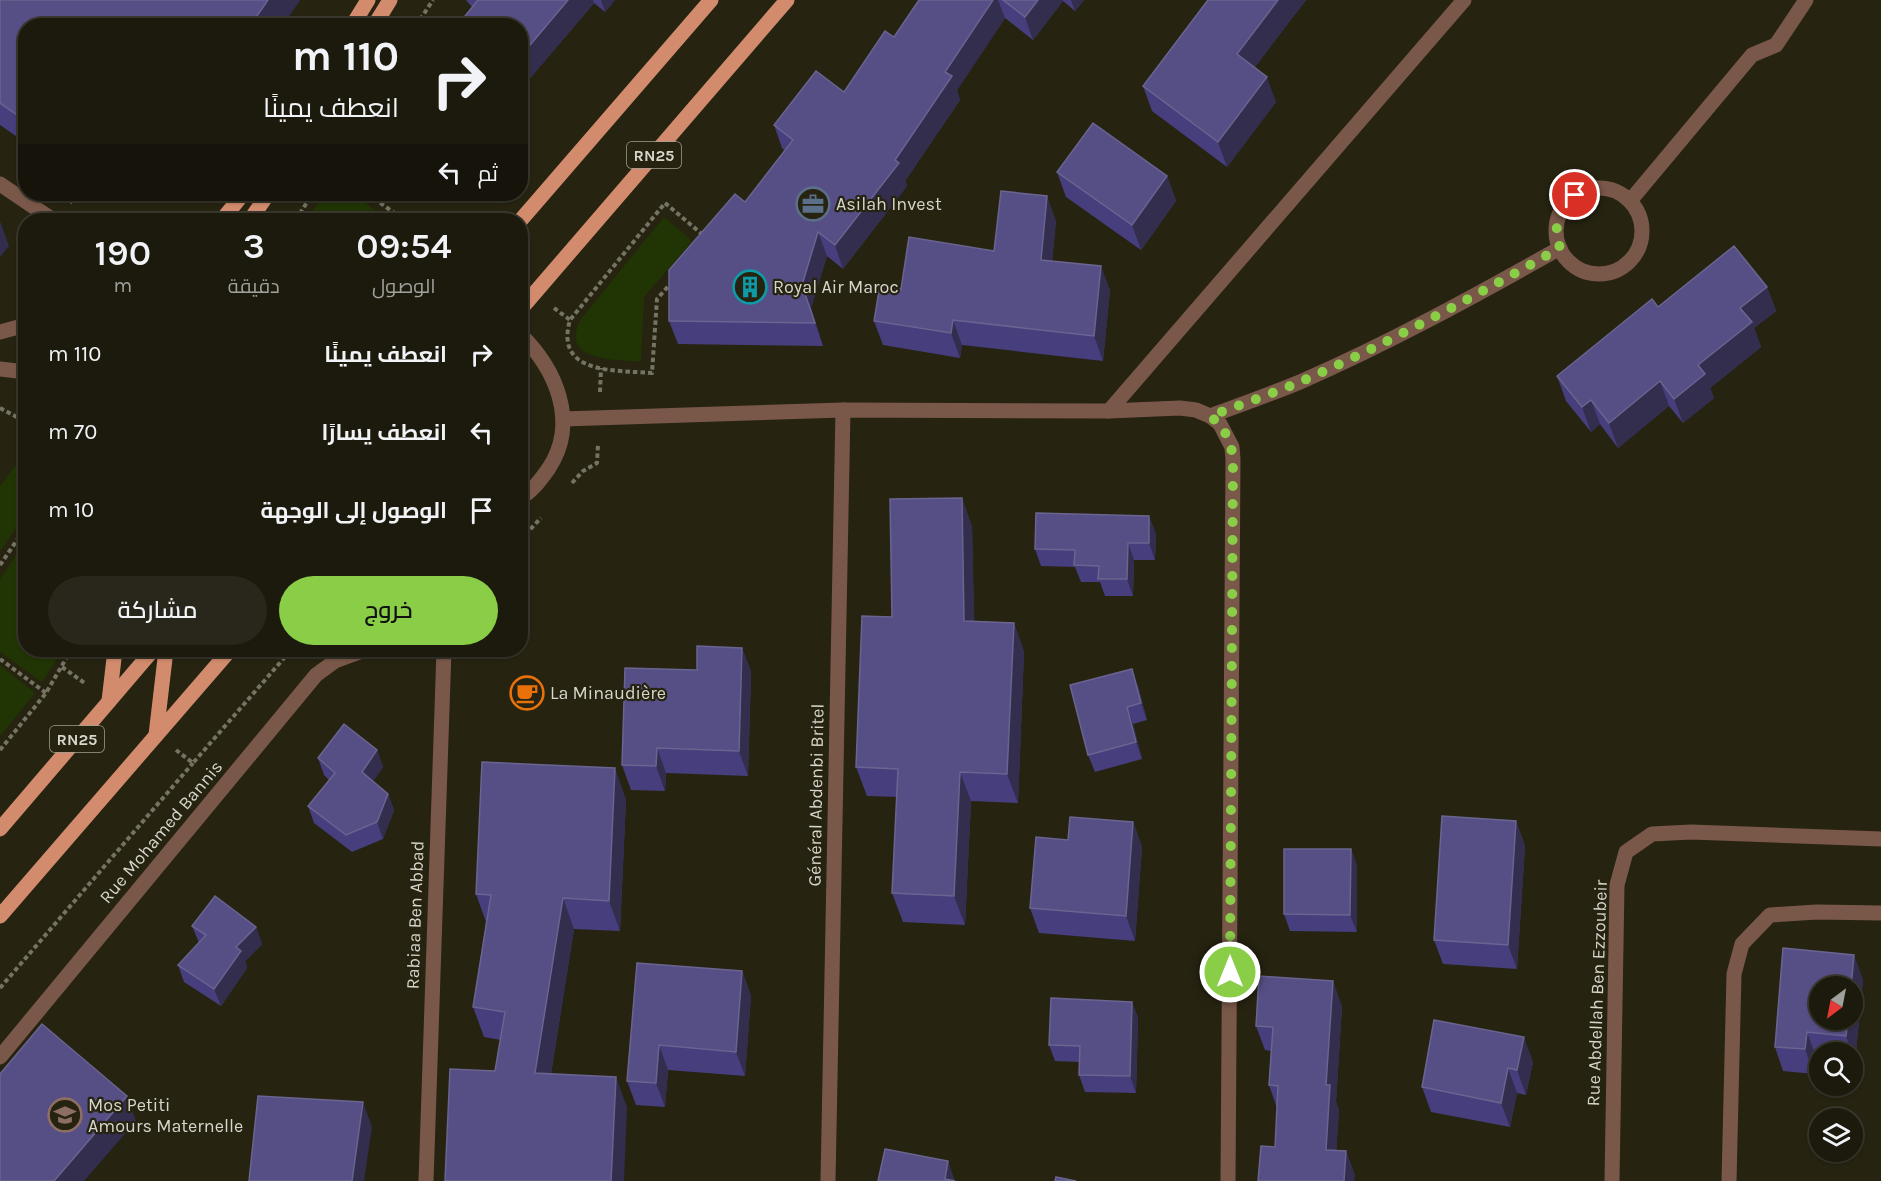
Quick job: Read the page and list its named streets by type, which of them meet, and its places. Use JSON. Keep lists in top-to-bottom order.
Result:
{
  "streets": {
    "main road": ["RN25"],
    "street": [
      "Général Abdenbi Britel",
      "Rue Mohamed Bannis",
      "Rabiaa Ben Abbad",
      "Rue Abdellah Ben Ezzoubeir"
    ]
  },
  "places": {
    "office": ["Asilah Invest"],
    "building": ["Royal Air Maroc"],
    "cafe": ["La Minaudière"],
    "school or university": ["Mos Petiti Amours Maternelle"]
  },
  "north": "bottom left",
  "page": {
    "turn": ["110 m", "انعطف يمينًا"],
    "then": "ثم",
    "eta": [
      "09:54",
      "الوصول",
      "3",
      "دقيقة",
      "190",
      "m"
    ],
    "list": [
      {
        "name": "انعطف يمينًا",
        "value": "110 m"
      },
      {
        "name": "انعطف يسارًا",
        "value": "70 m"
      },
      {
        "name": "الوصول إلى الوجهة",
        "value": "10 m"
      }
    ],
    "buttons": ["خروج", "مشاركة"]
  }
}
